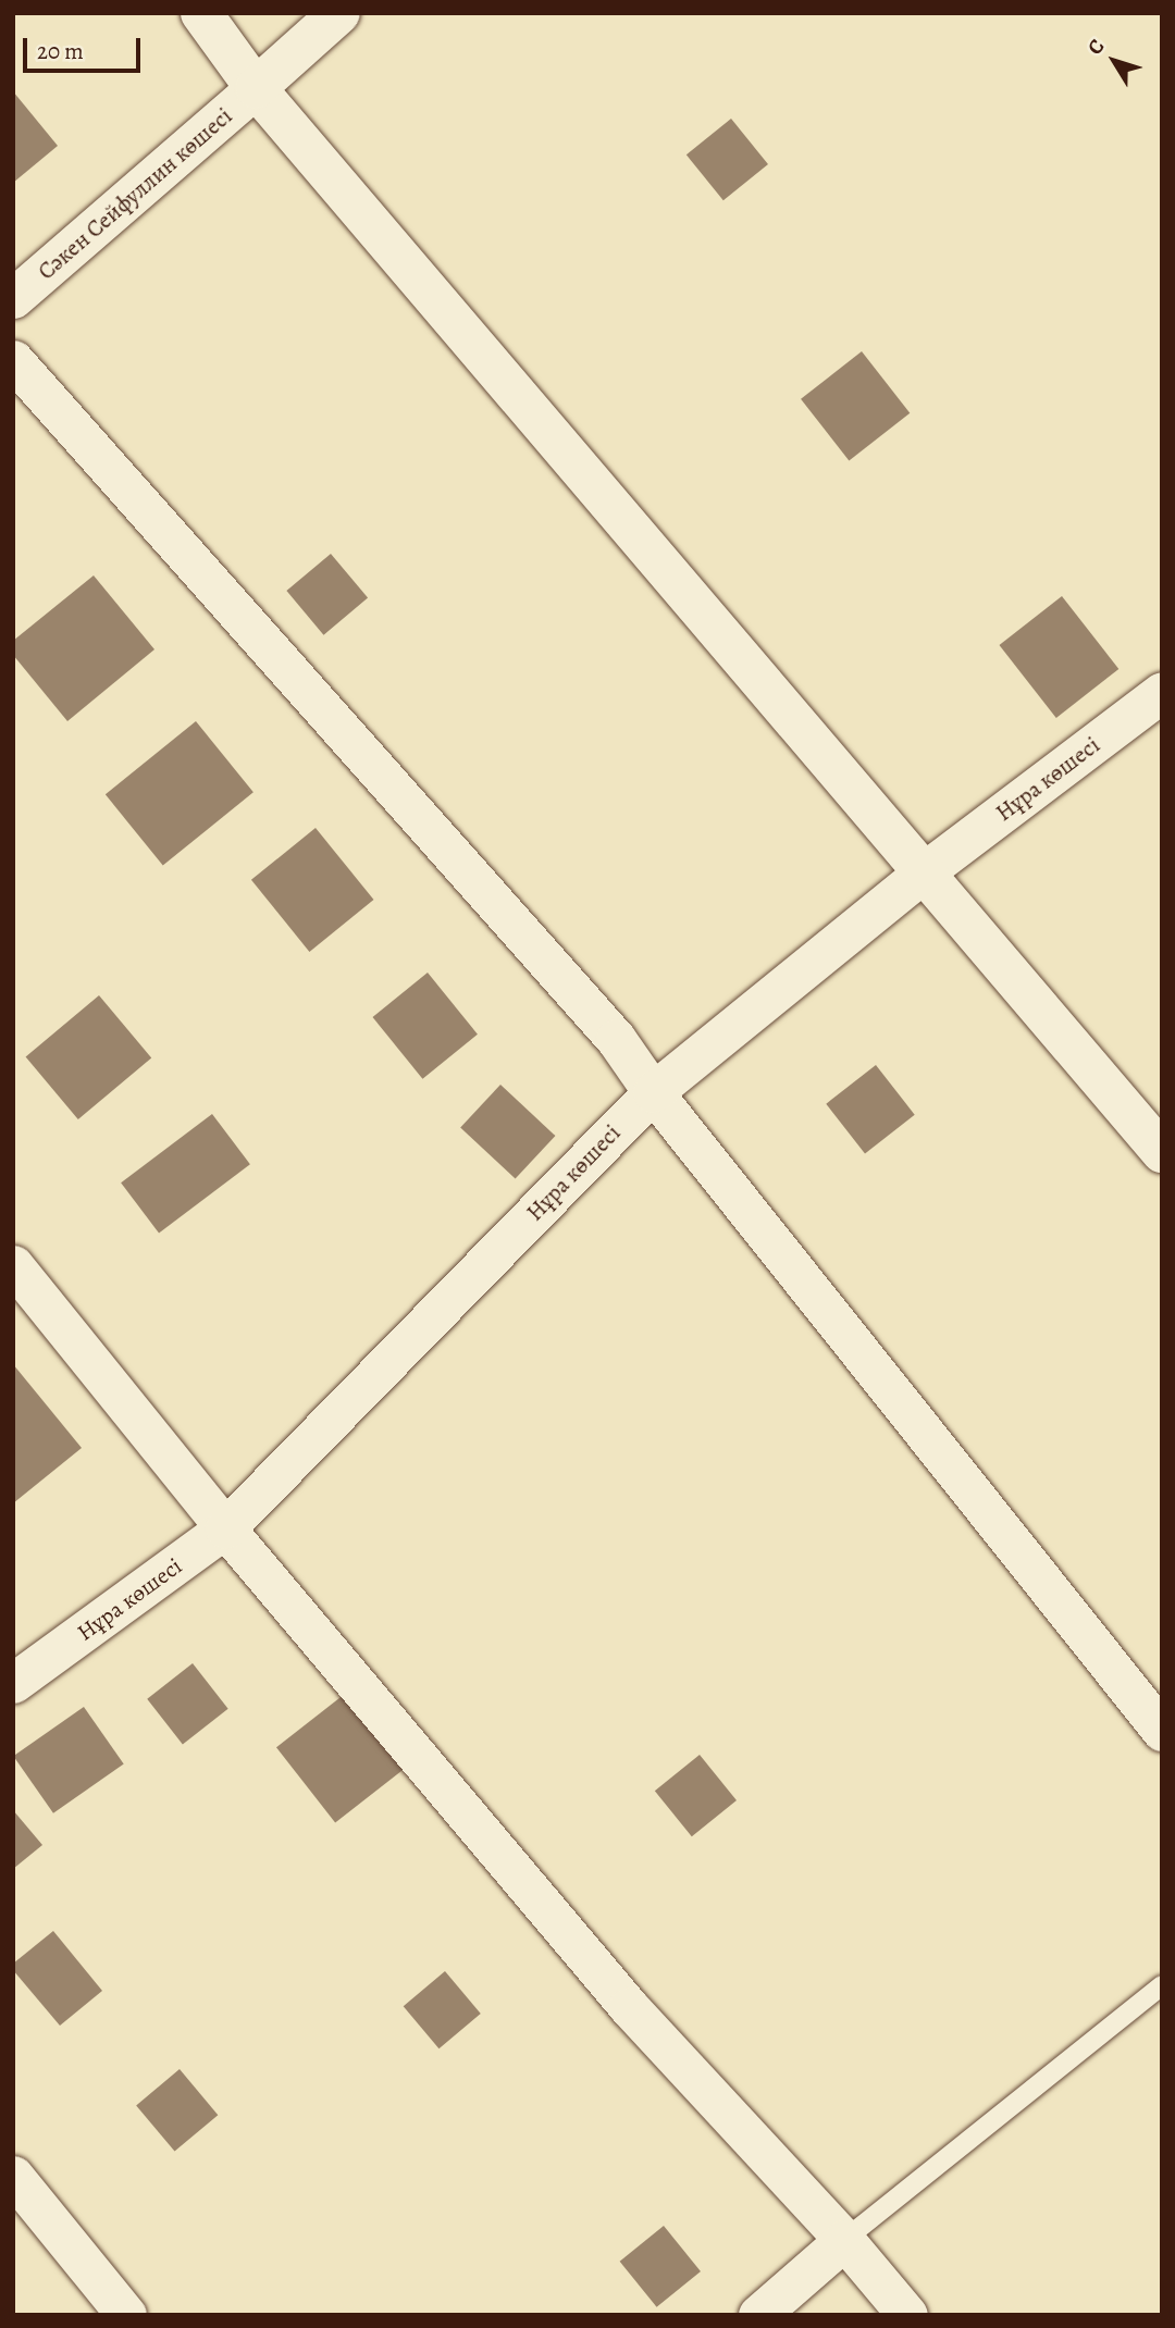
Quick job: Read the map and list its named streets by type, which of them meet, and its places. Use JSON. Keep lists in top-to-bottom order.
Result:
{
  "streets": {
    "street": ["Сәкен Сейфуллин көшесі", "Нұра көшесі"]
  },
  "scale_bar": "20 m",
  "north": "top left"
}
